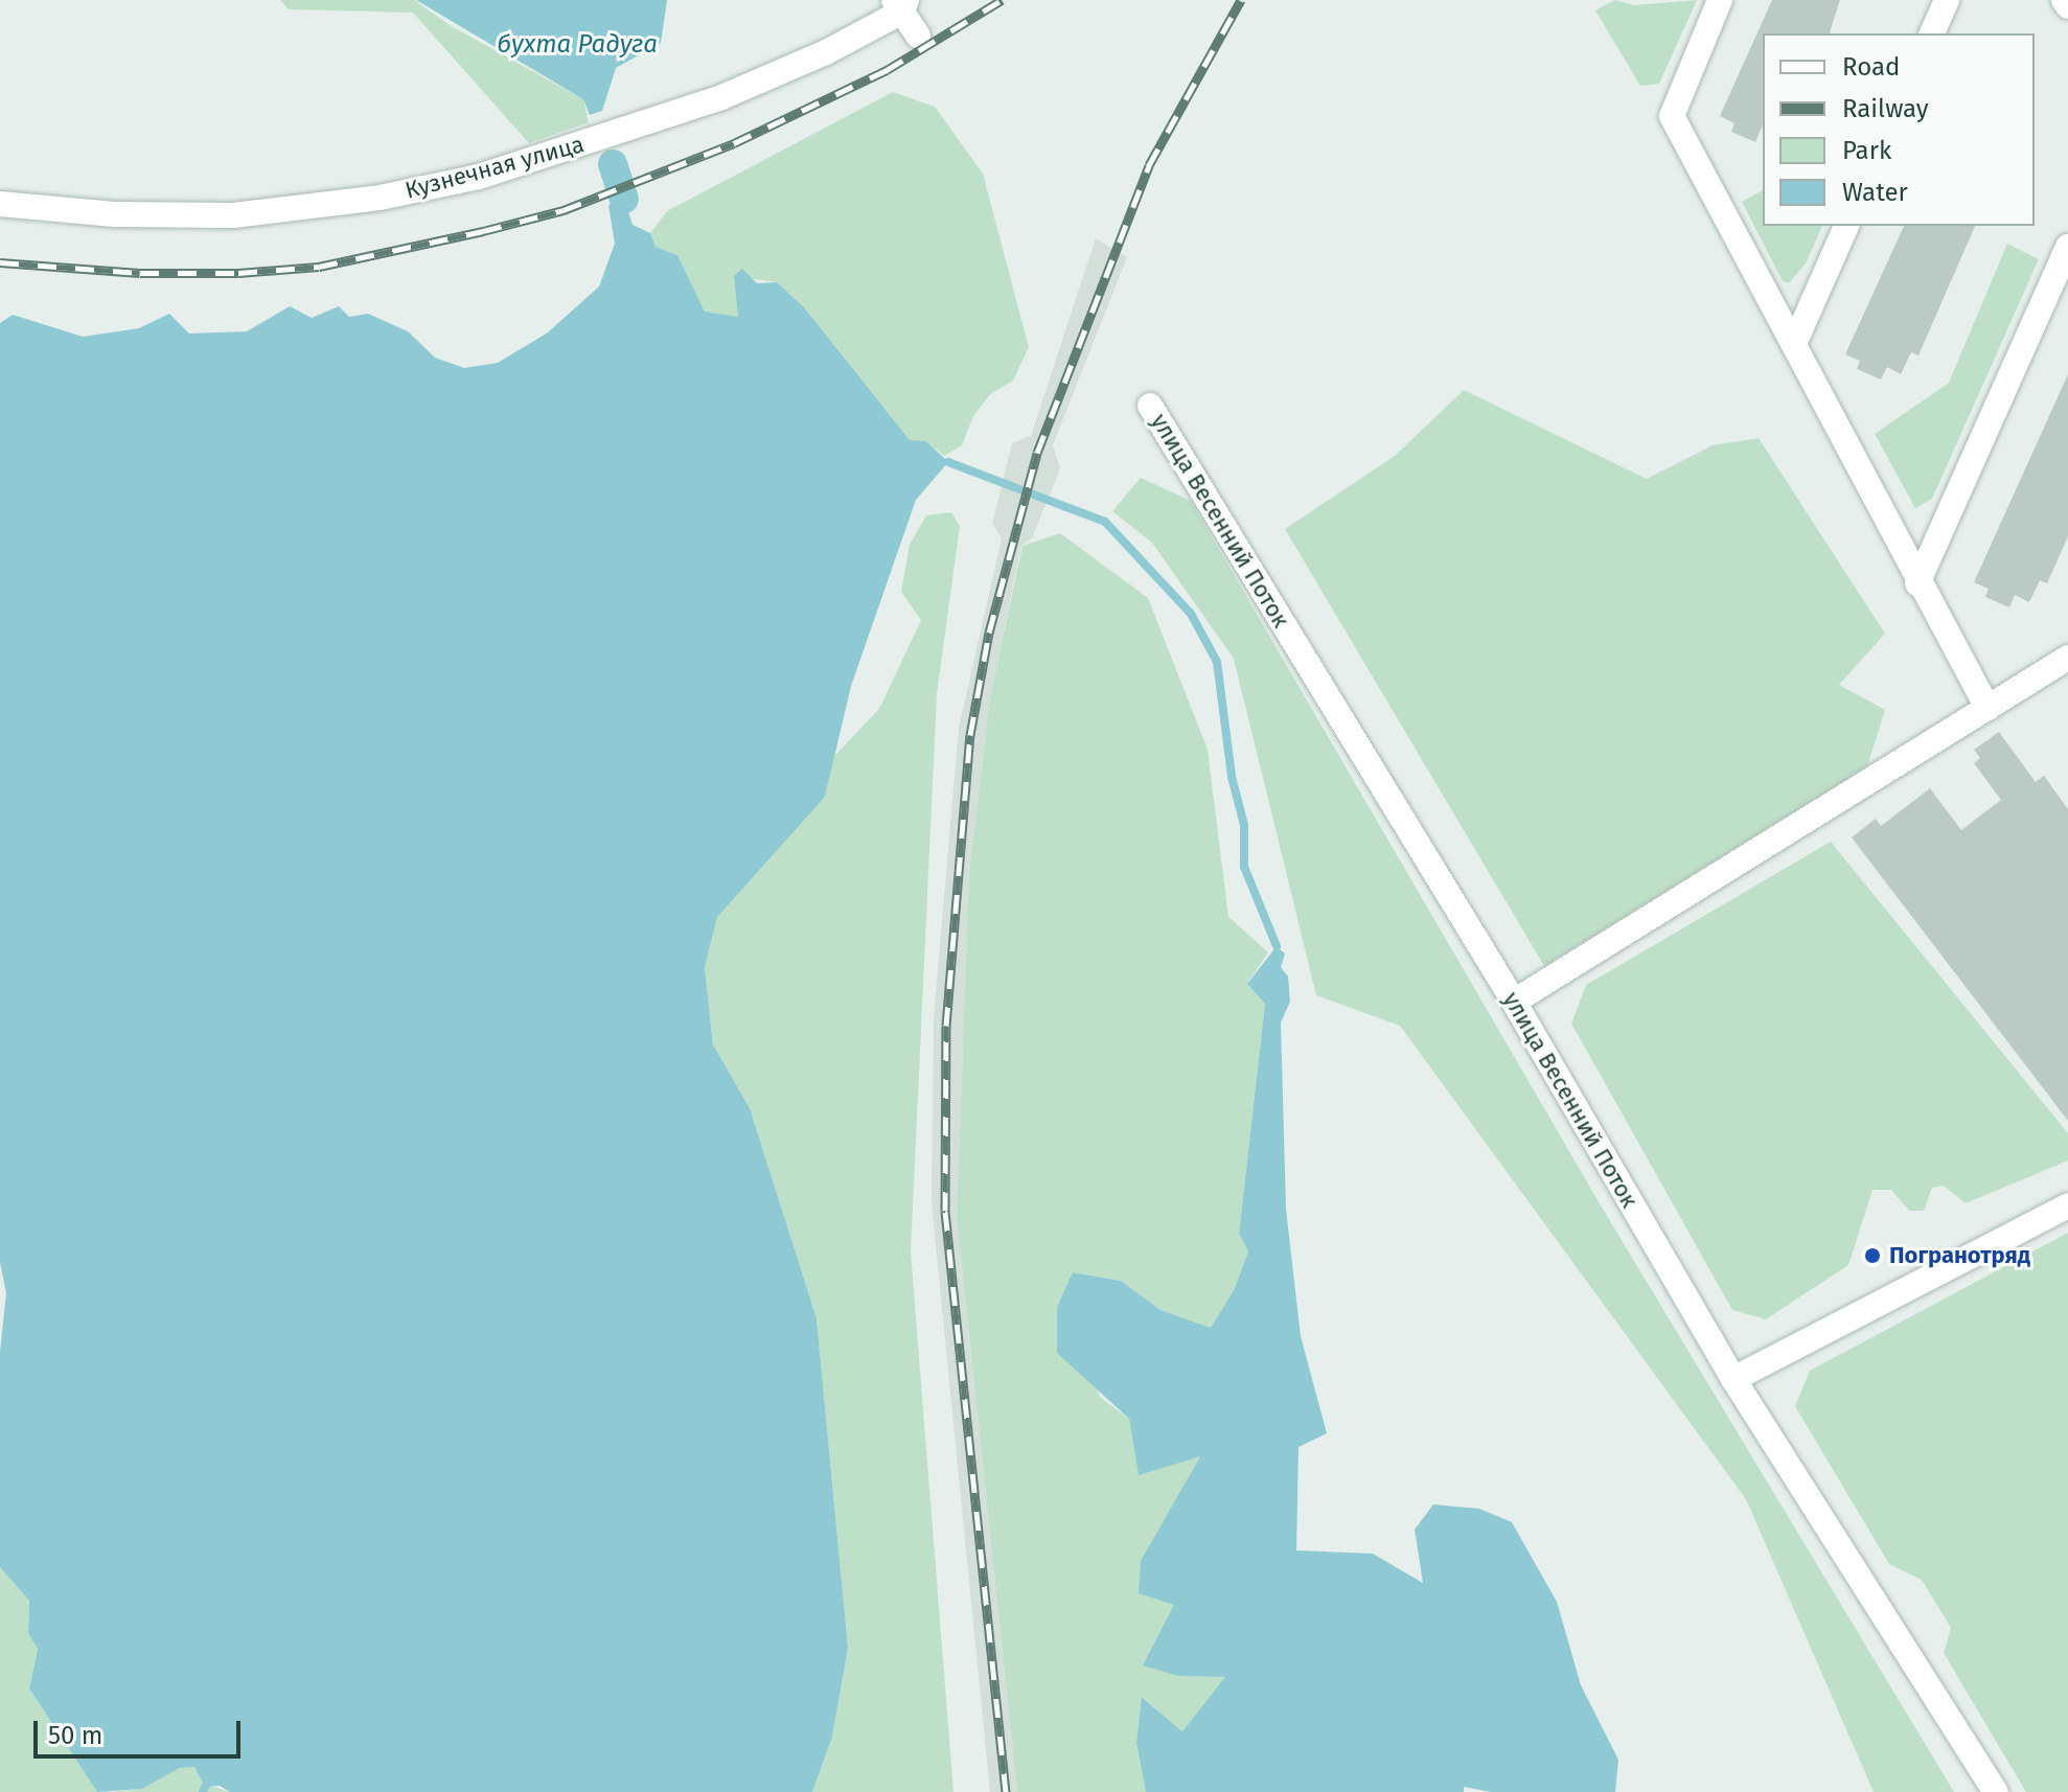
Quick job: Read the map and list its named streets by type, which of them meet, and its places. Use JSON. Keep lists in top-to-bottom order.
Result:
{
  "streets": {
    "street": ["Кузнечная улица", "улица Весенний Поток"]
  },
  "water": ["бухта Радуга"],
  "places": ["Погранотряд"],
  "legend": [
    "Road",
    "Railway",
    "Park",
    "Water"
  ],
  "scale_bar": "50 m"
}
